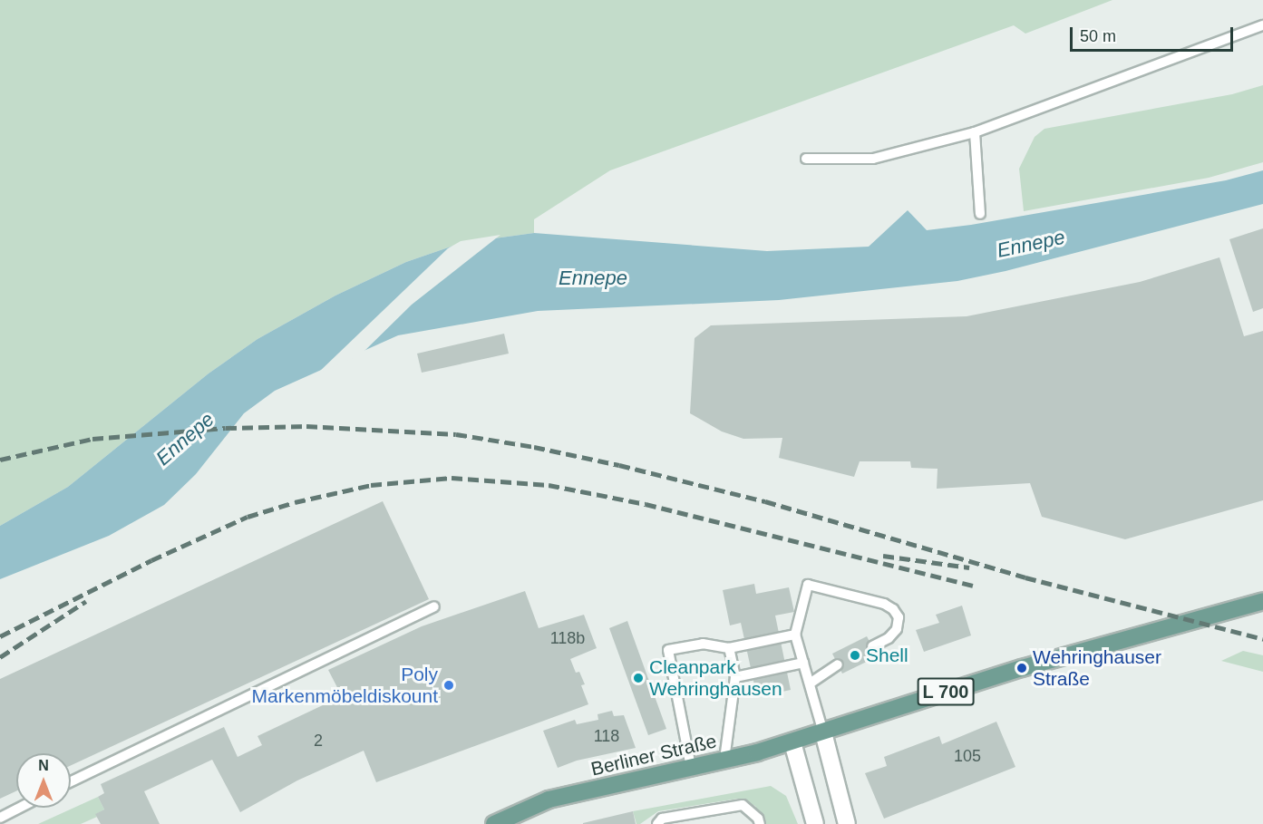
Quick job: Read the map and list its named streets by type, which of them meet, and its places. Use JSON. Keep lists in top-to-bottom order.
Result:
{
  "streets": {
    "main road": ["L 700", "Berliner Straße"]
  },
  "crossings": [
    ["L 700", "Berliner Straße"]
  ],
  "water": ["Ennepe"],
  "places": [
    "Shell",
    "Wehringhauser Straße",
    "Cleanpark Wehringhausen",
    "Poly Markenmöbeldiskount"
  ],
  "house_numbers": [
    "118b",
    "118",
    "2",
    "105"
  ],
  "scale_bar": "50 m",
  "north": "top"
}
